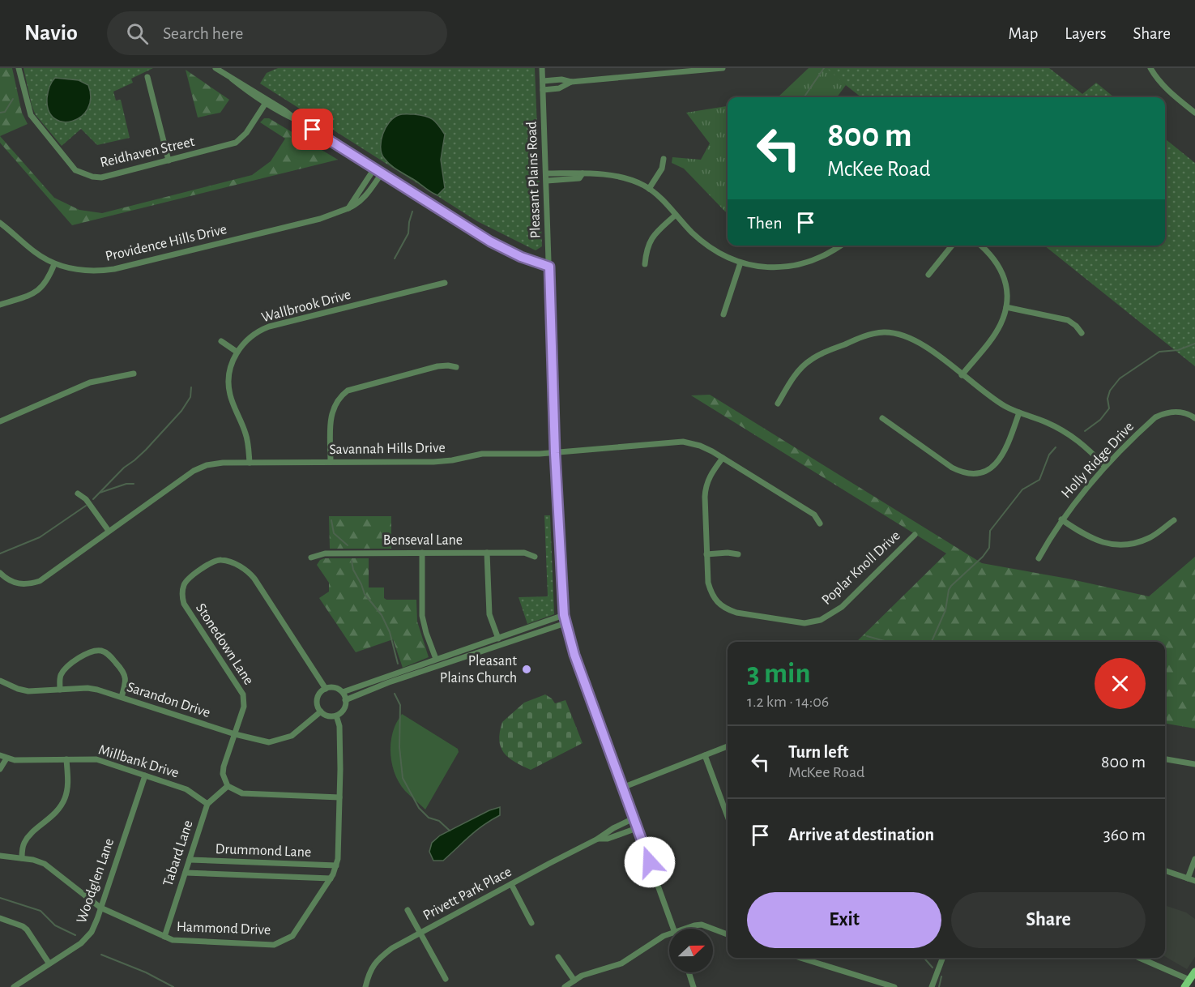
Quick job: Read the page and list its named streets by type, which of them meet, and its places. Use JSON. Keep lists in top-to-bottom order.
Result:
{
  "streets": {
    "street": [
      "Reidhaven Street",
      "Pleasant Plains Road",
      "Providence Hills Drive",
      "Wallbrook Drive",
      "Savannah Hills Drive",
      "Holly Ridge Drive",
      "Benseval Lane",
      "Poplar Knoll Drive",
      "Stonedown Lane",
      "Sarandon Drive",
      "Millbank Drive",
      "Drummond Lane",
      "Tabard Lane",
      "Woodglen Lane",
      "Privett Park Place",
      "Hammond Drive"
    ]
  },
  "crossings": [
    ["Pleasant Plains Road", "Savannah Hills Drive"],
    ["Pleasant Plains Road", "Privett Park Place"],
    ["Wallbrook Drive", "Savannah Hills Drive"],
    ["Savannah Hills Drive", "Poplar Knoll Drive"],
    ["Stonedown Lane", "Sarandon Drive"],
    ["Stonedown Lane", "Hammond Drive"],
    ["Sarandon Drive", "Hammond Drive"],
    ["Millbank Drive", "Tabard Lane"],
    ["Millbank Drive", "Woodglen Lane"],
    ["Drummond Lane", "Tabard Lane"],
    ["Drummond Lane", "Hammond Drive"],
    ["Tabard Lane", "Hammond Drive"],
    ["Woodglen Lane", "Hammond Drive"]
  ],
  "places": ["Pleasant Plains Church"],
  "north": "right",
  "page": {
    "header": "Navio",
    "search": "Search here",
    "nav": ["Map", "Layers", "Share"],
    "turn": ["800 m", "McKee Road"],
    "then": "Then",
    "heading": ["3 min", "1.2 km · 14:06"],
    "list": [
      {
        "name": "Turn left",
        "note": "McKee Road",
        "value": "800 m"
      },
      {
        "name": "Arrive at destination",
        "value": "360 m"
      }
    ],
    "buttons": ["Exit", "Share"]
  }
}
